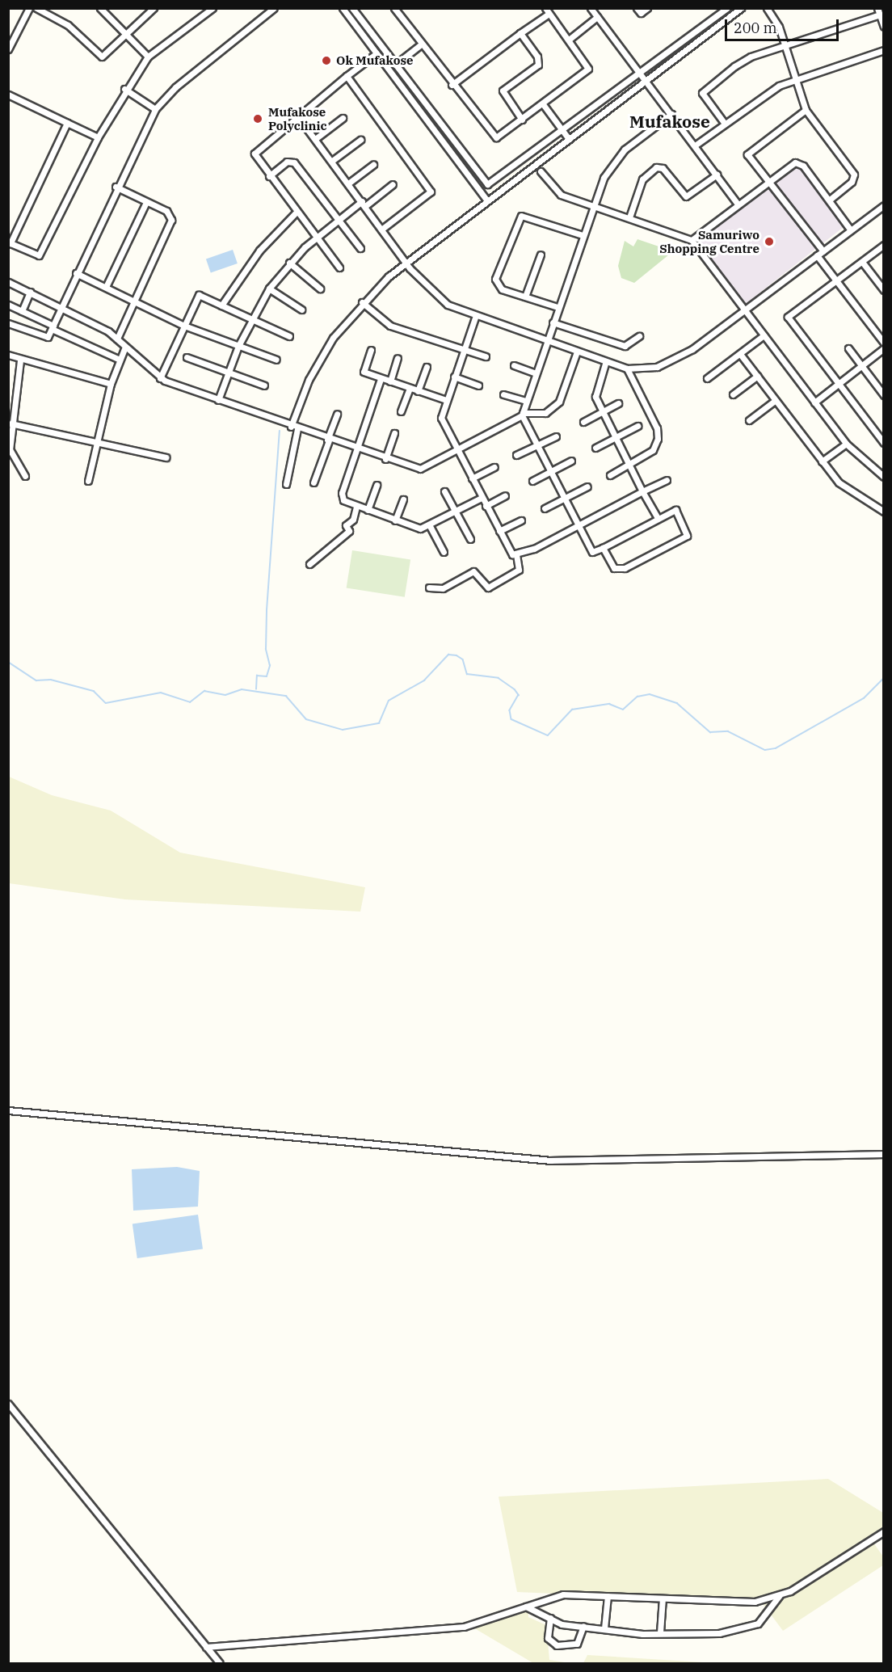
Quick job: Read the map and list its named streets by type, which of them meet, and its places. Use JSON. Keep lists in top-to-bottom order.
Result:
{
  "districts": ["Mufakose"],
  "places": ["Ok Mufakose", "Mufakose Polyclinic", "Samuriwo Shopping Centre"],
  "scale_bar": "200 m"
}
